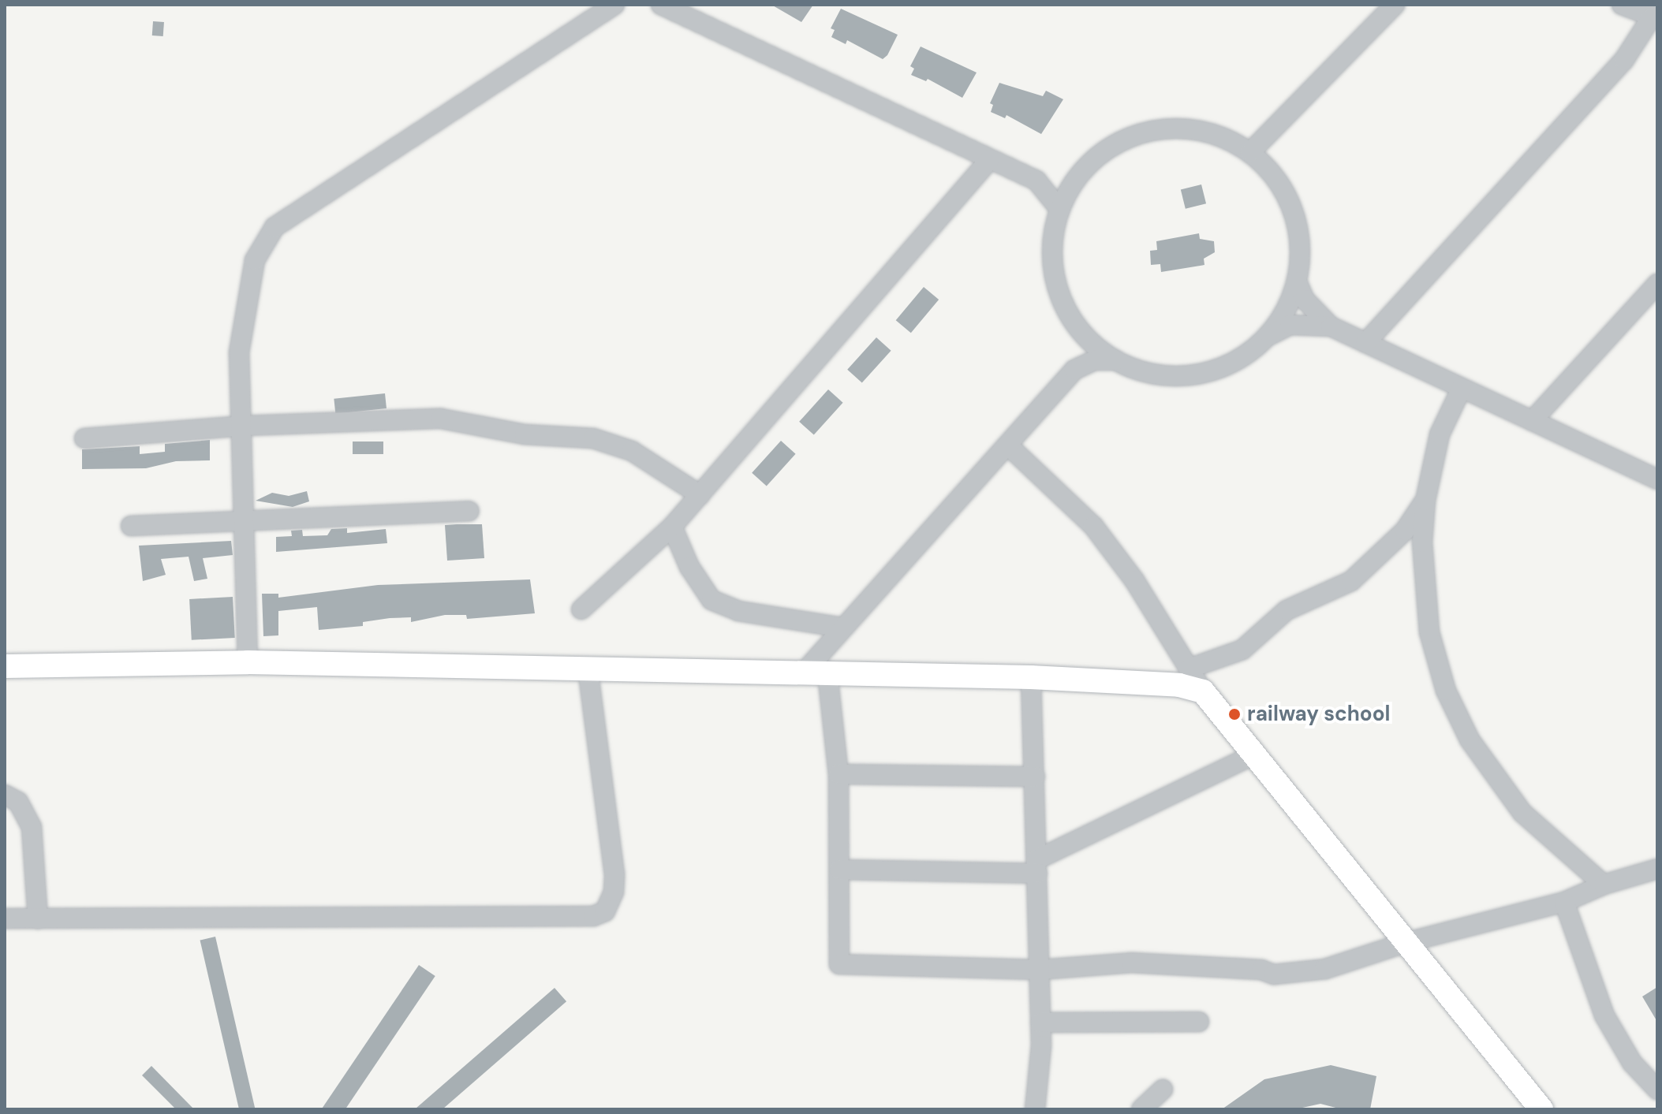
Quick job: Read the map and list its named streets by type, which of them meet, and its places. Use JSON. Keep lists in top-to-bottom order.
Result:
{
  "places": ["railway school"]
}
